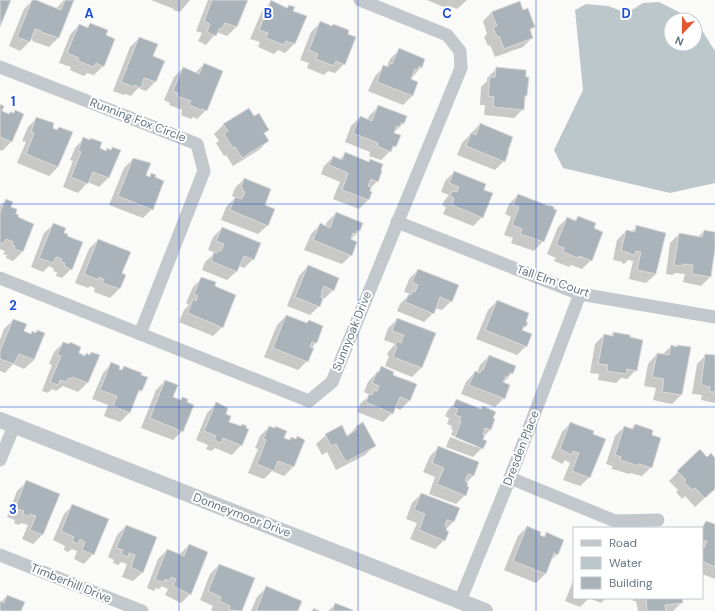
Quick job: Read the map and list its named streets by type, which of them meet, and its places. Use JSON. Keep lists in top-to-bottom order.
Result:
{
  "streets": {
    "street": [
      "Running Fox Circle",
      "Tall Elm Court",
      "Sunnyoak Drive",
      "Dresden Place",
      "Donneymoor Drive",
      "Timberhill Drive"
    ]
  },
  "crossings": [
    ["Running Fox Circle", "Sunnyoak Drive"],
    ["Tall Elm Court", "Sunnyoak Drive"],
    ["Tall Elm Court", "Dresden Place"],
    ["Dresden Place", "Donneymoor Drive"]
  ],
  "legend": ["Road", "Water", "Building"],
  "north": "bottom",
  "grid": {
    "columns": [
      "A",
      "B",
      "C",
      "D"
    ],
    "rows": ["1", "2", "3"]
  }
}
